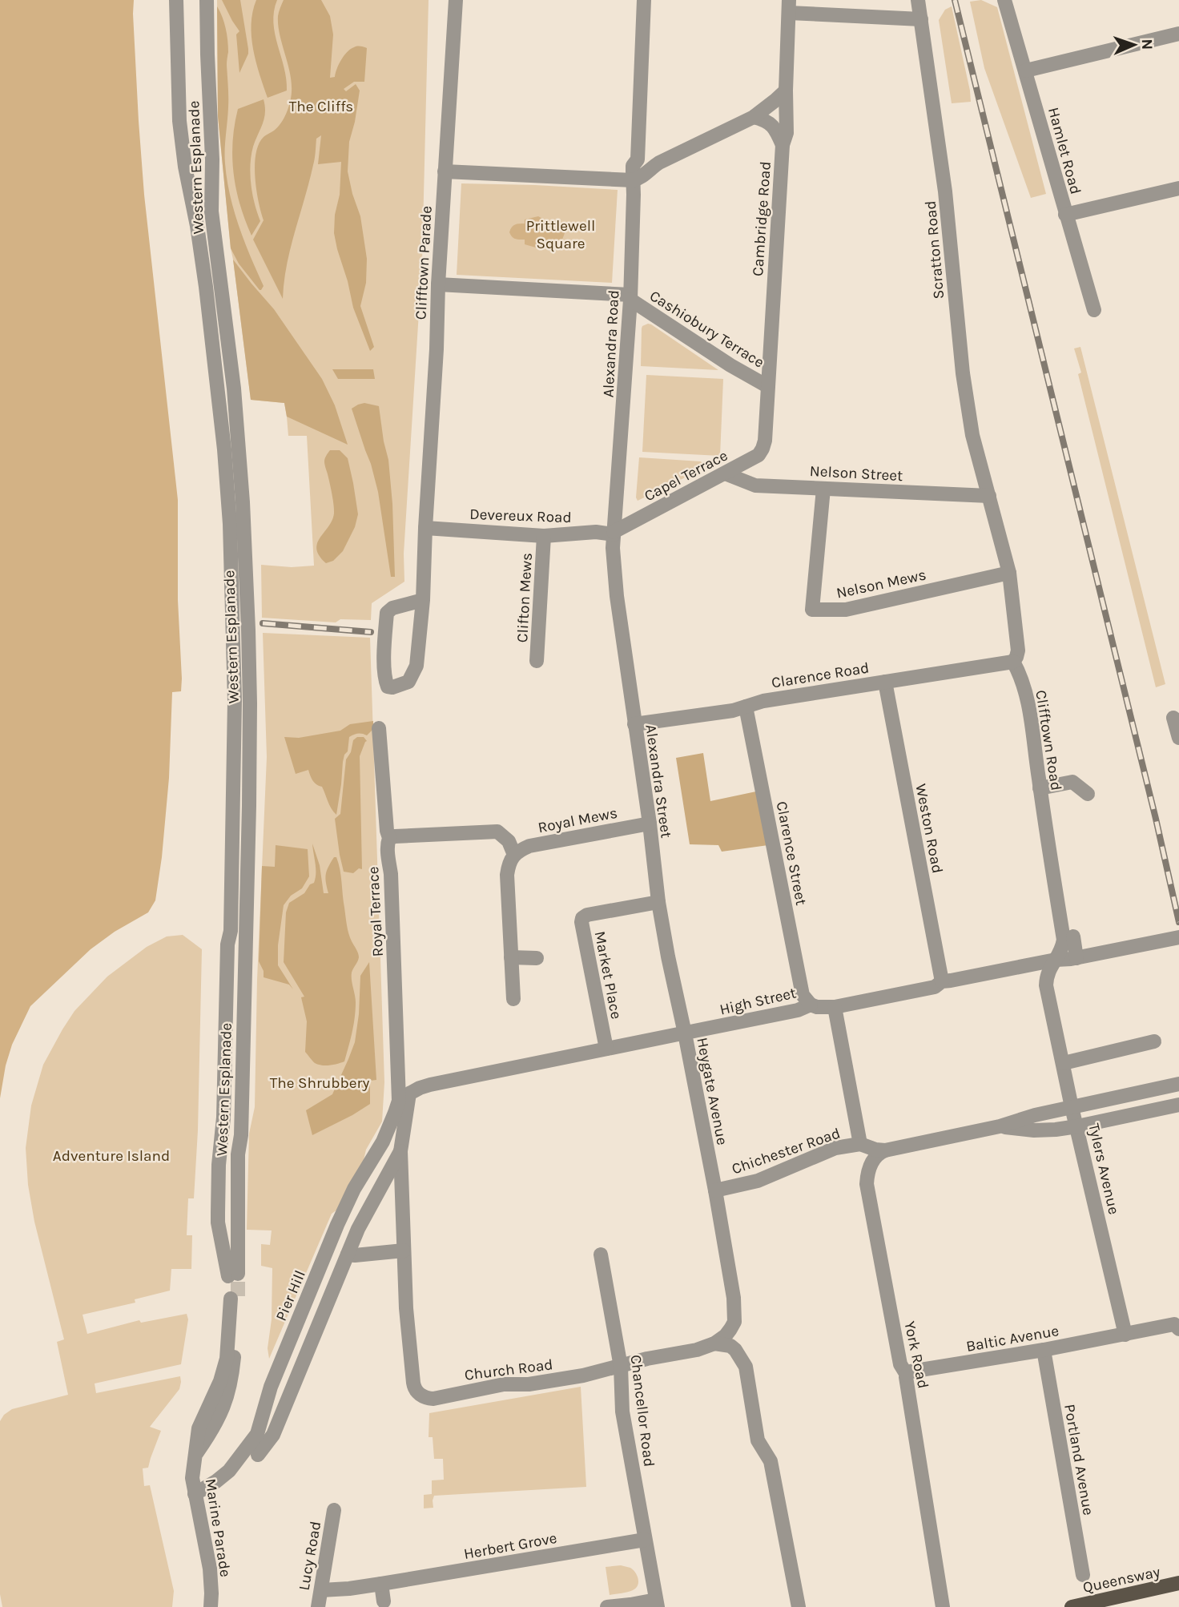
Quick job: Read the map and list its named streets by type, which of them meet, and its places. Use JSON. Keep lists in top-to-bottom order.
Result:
{
  "streets": {
    "main road": ["Queensway"],
    "street": [
      "Hamlet Road",
      "Western Esplanade",
      "Cambridge Road",
      "Scratton Road",
      "Clifftown Parade",
      "Cashiobury Terrace",
      "Alexandra Road",
      "Nelson Street",
      "Capel Terrace",
      "Devereux Road",
      "Nelson Mews",
      "Clifton Mews",
      "Clarence Road",
      "Clifftown Road",
      "Alexandra Street",
      "Royal Mews",
      "Weston Road",
      "Clarence Street",
      "Royal Terrace",
      "Market Place",
      "High Street",
      "Heygate Avenue",
      "Chichester Road",
      "Tylers Avenue",
      "Pier Hill",
      "Baltic Avenue",
      "York Road",
      "Church Road",
      "Chancellor Road",
      "Portland Avenue",
      "Marine Parade",
      "Herbert Grove",
      "Lucy Road"
    ]
  },
  "crossings": [
    ["Cambridge Road", "Cashiobury Terrace"],
    ["Cambridge Road", "Capel Terrace"],
    ["Scratton Road", "Nelson Street"],
    ["Scratton Road", "Clifftown Road"],
    ["Clifftown Parade", "Devereux Road"],
    ["Cashiobury Terrace", "Alexandra Road"],
    ["Alexandra Road", "Capel Terrace"],
    ["Alexandra Road", "Devereux Road"],
    ["Alexandra Road", "Alexandra Street"],
    ["Nelson Street", "Capel Terrace"],
    ["Nelson Street", "Nelson Mews"],
    ["Nelson Street", "Clifftown Road"],
    ["Capel Terrace", "Devereux Road"],
    ["Capel Terrace", "Alexandra Street"],
    ["Devereux Road", "Clifton Mews"],
    ["Devereux Road", "Alexandra Street"],
    ["Nelson Mews", "Clifftown Road"],
    ["Clarence Road", "Clifftown Road"],
    ["Clarence Road", "Alexandra Street"],
    ["Clarence Road", "Weston Road"],
    ["Clarence Road", "Clarence Street"],
    ["Clifftown Road", "High Street"],
    ["Clifftown Road", "Tylers Avenue"],
    ["Alexandra Street", "Royal Mews"],
    ["Alexandra Street", "Market Place"],
    ["Alexandra Street", "High Street"],
    ["Alexandra Street", "Heygate Avenue"],
    ["Weston Road", "High Street"],
    ["Clarence Street", "High Street"],
    ["Royal Terrace", "High Street"],
    ["Royal Terrace", "Pier Hill"],
    ["Market Place", "High Street"],
    ["High Street", "Heygate Avenue"],
    ["High Street", "Tylers Avenue"],
    ["High Street", "Pier Hill"],
    ["Heygate Avenue", "Chichester Road"],
    ["Heygate Avenue", "Church Road"],
    ["Chichester Road", "Tylers Avenue"],
    ["Chichester Road", "York Road"],
    ["Tylers Avenue", "Baltic Avenue"],
    ["Pier Hill", "Marine Parade"],
    ["Baltic Avenue", "York Road"],
    ["Baltic Avenue", "Portland Avenue"],
    ["Church Road", "Chancellor Road"],
    ["Chancellor Road", "Herbert Grove"],
    ["Herbert Grove", "Lucy Road"]
  ],
  "parks": [
    "The Cliffs",
    "Prittlewell Square",
    "The Shrubbery",
    "Adventure Island"
  ],
  "north": "right"
}
